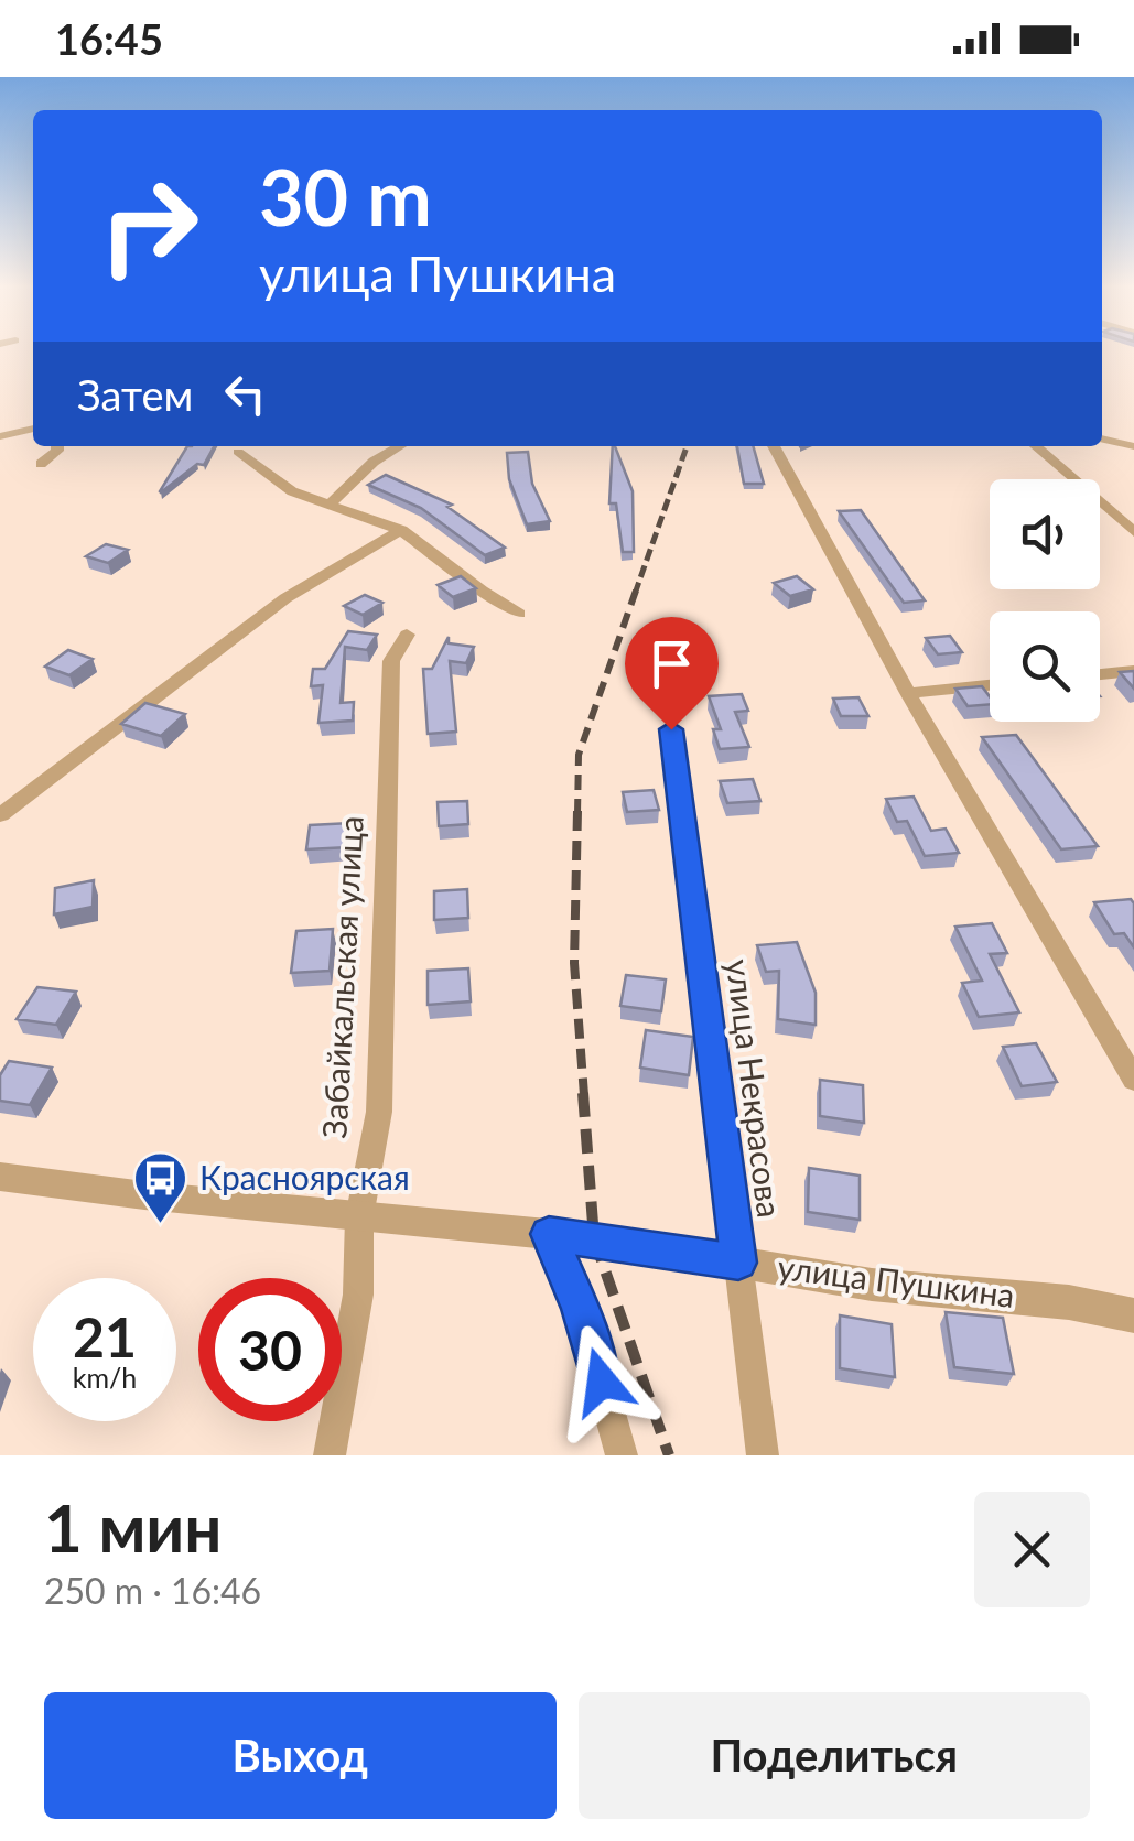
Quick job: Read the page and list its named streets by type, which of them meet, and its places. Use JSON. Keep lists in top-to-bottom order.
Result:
{
  "streets": {
    "street": ["Забайкальская улица", "улица Некрасова", "улица Пушкина"]
  },
  "crossings": [
    ["Забайкальская улица", "улица Пушкина"],
    ["улица Некрасова", "улица Пушкина"]
  ],
  "places": {
    "bus stop": ["Красноярская"]
  },
  "page": {
    "status": "16:45",
    "turn": ["30 m", "улица Пушкина"],
    "then": "Затем",
    "speed": "21 km/h",
    "limit": "30",
    "heading": ["1 мин", "250 m · 16:46"],
    "buttons": ["Выход", "Поделиться"]
  }
}
